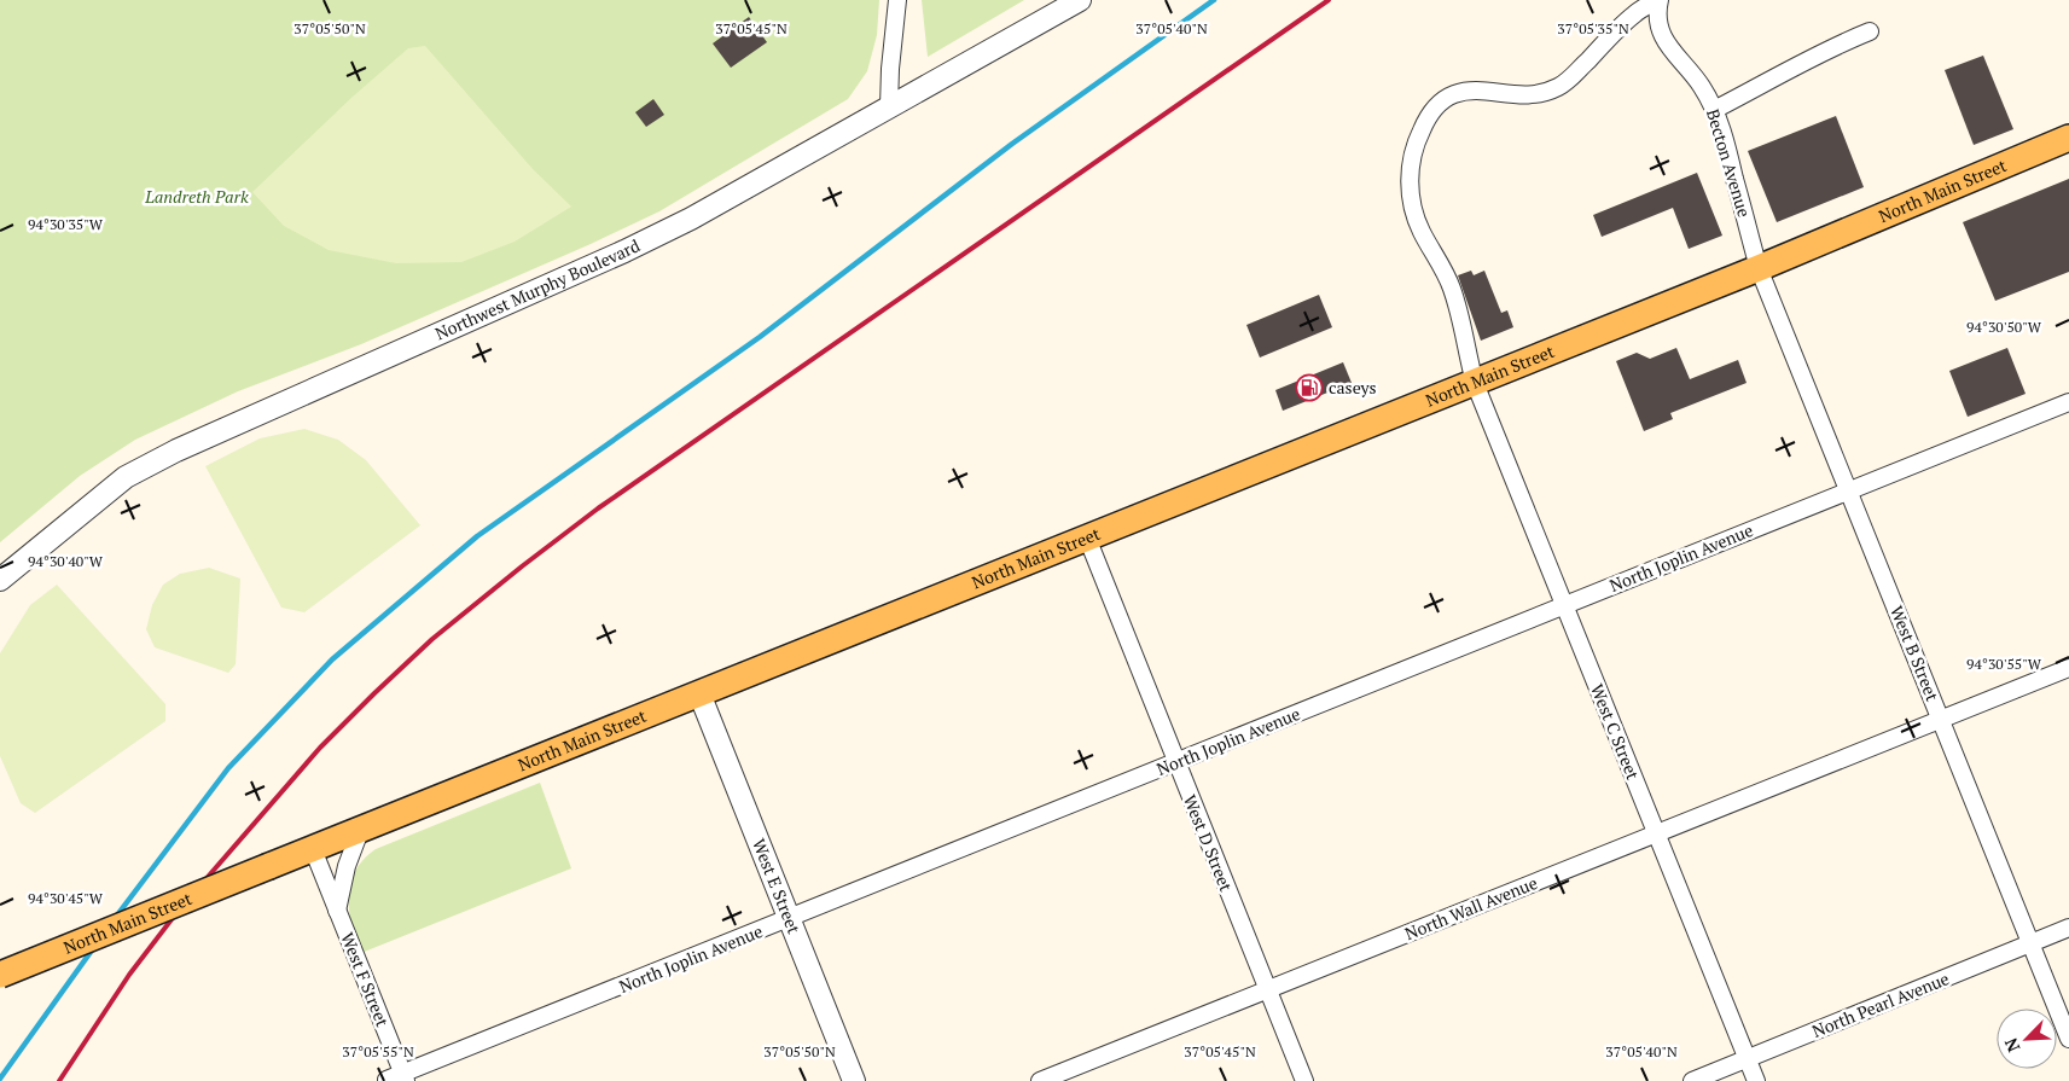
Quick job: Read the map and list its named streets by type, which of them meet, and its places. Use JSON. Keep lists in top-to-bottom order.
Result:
{
  "streets": {
    "main road": ["North Main Street"],
    "street": [
      "Becton Avenue",
      "Northwest Murphy Boulevard",
      "North Joplin Avenue",
      "West B Street",
      "West C Street",
      "West D Street",
      "West E Street",
      "North Wall Avenue",
      "West F Street",
      "North Pearl Avenue"
    ]
  },
  "crossings": [
    ["Becton Avenue", "North Main Street"],
    ["Becton Avenue", "West B Street"],
    ["Becton Avenue", "West C Street"],
    ["North Main Street", "West B Street"],
    ["North Main Street", "West C Street"],
    ["North Main Street", "West D Street"],
    ["North Main Street", "West E Street"],
    ["North Main Street", "West F Street"],
    ["North Joplin Avenue", "West B Street"],
    ["North Joplin Avenue", "West C Street"],
    ["North Joplin Avenue", "West D Street"],
    ["North Joplin Avenue", "West E Street"],
    ["North Joplin Avenue", "West F Street"],
    ["West B Street", "North Wall Avenue"],
    ["West B Street", "North Pearl Avenue"],
    ["West C Street", "North Wall Avenue"],
    ["West C Street", "North Pearl Avenue"],
    ["West D Street", "North Wall Avenue"]
  ],
  "parks": ["Landreth Park"],
  "places": {
    "fuel station": ["caseys"]
  },
  "north": "bottom left",
  "coordinates": [
    "37°05'50\"N",
    "37°05'45\"N",
    "37°05'40\"N",
    "37°05'35\"N",
    "94°30'35\"W",
    "94°30'50\"W",
    "94°30'40\"W",
    "94°30'55\"W",
    "94°30'45\"W",
    "37°05'55\"N"
  ]
}
